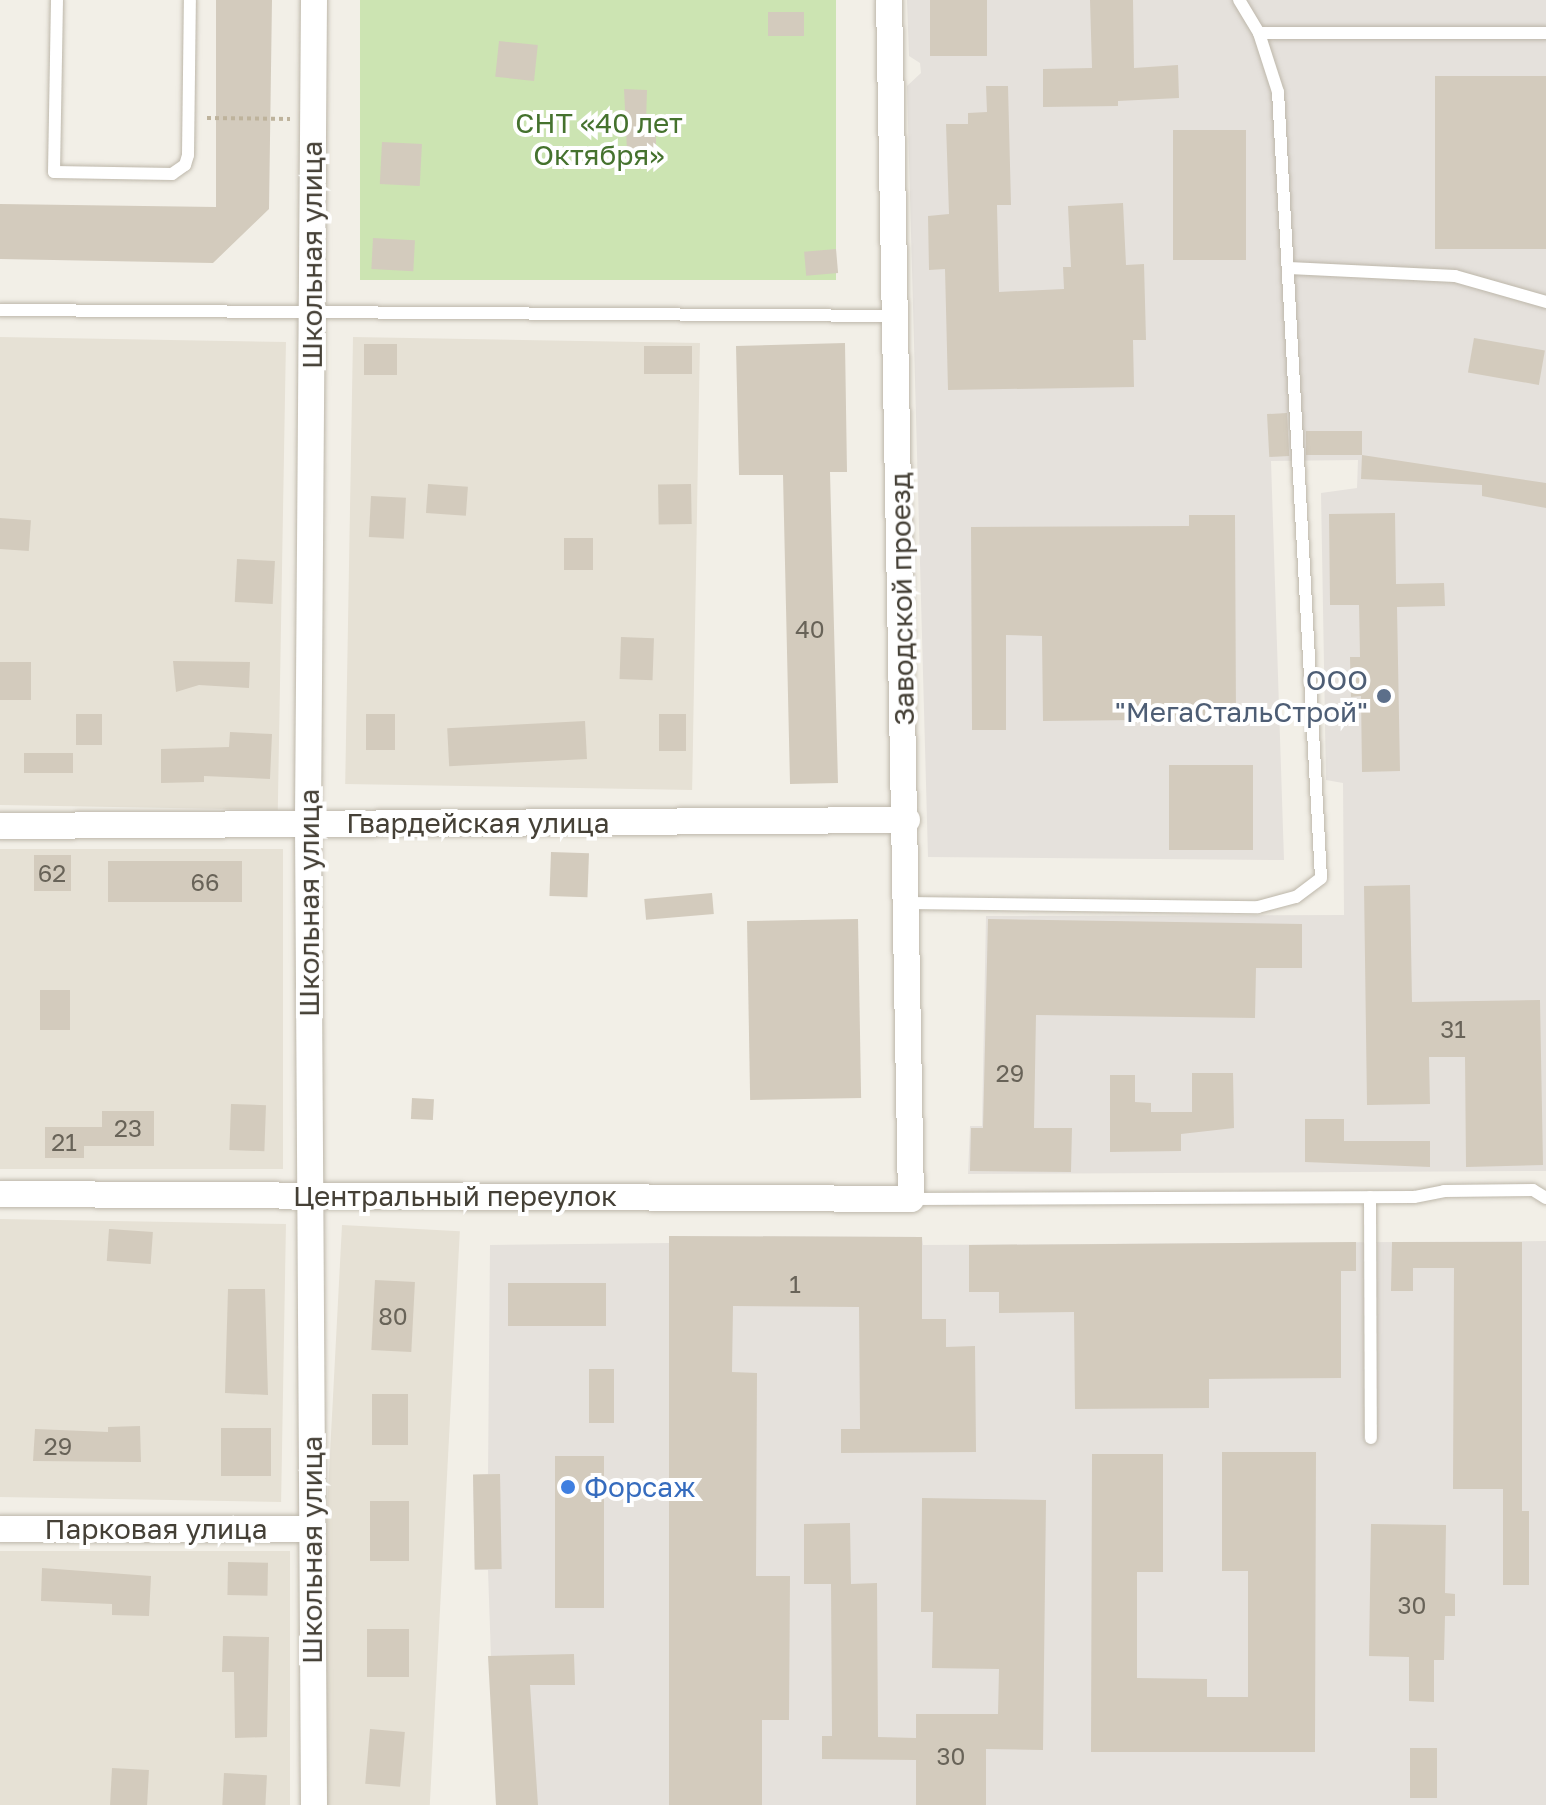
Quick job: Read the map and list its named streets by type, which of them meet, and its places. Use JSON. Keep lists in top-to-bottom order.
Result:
{
  "streets": {
    "street": [
      "Школьная улица",
      "Заводской проезд",
      "Гвардейская улица",
      "Центральный переулок",
      "Парковая улица"
    ]
  },
  "crossings": [
    ["Школьная улица", "Гвардейская улица"],
    ["Школьная улица", "Центральный переулок"],
    ["Школьная улица", "Парковая улица"],
    ["Заводской проезд", "Гвардейская улица"],
    ["Заводской проезд", "Центральный переулок"]
  ],
  "parks": ["СНТ «40 лет Октября»"],
  "places": ["ООО \"МегаСтальСтрой\"", "Форсаж"],
  "house_numbers": [
    "40",
    "62",
    "66",
    "31",
    "29",
    "23",
    "21",
    "1",
    "80",
    "29",
    "30",
    "30"
  ]
}
